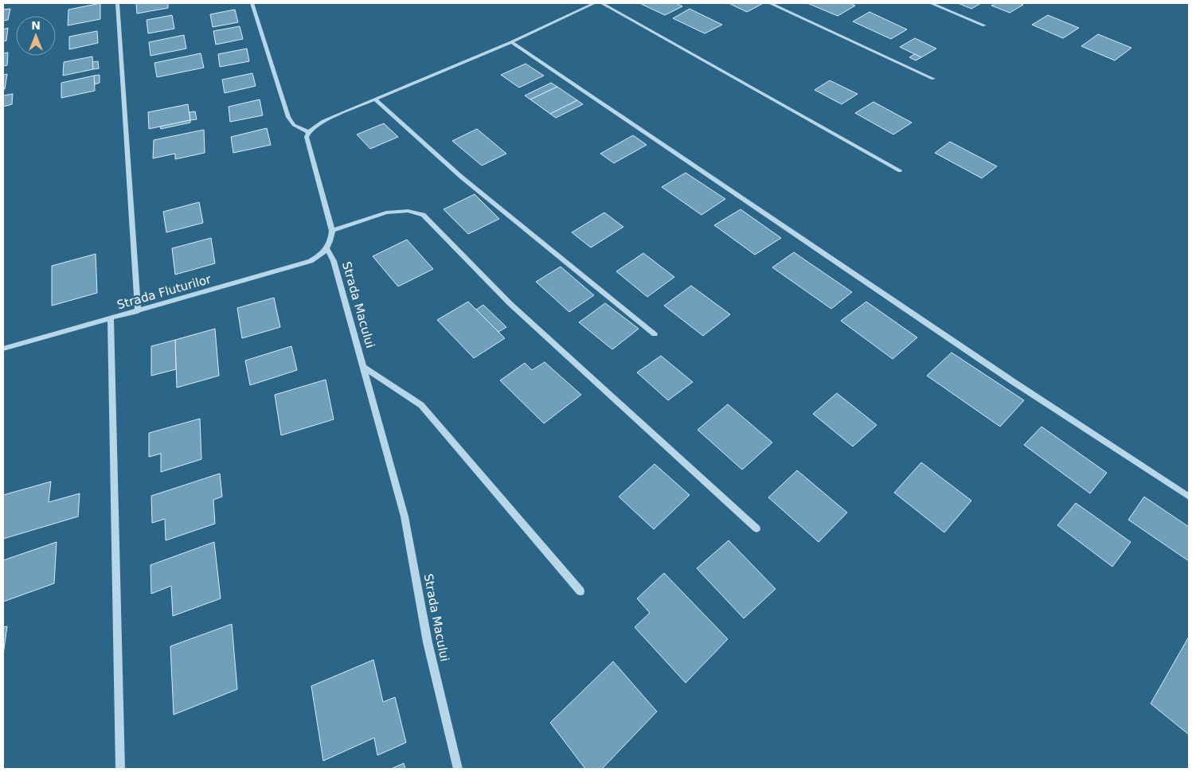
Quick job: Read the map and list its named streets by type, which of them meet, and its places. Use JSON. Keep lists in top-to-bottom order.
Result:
{
  "streets": {
    "street": ["Strada Fluturilor", "Strada Macului"]
  },
  "crossings": [
    ["Strada Fluturilor", "Strada Macului"]
  ],
  "north": "top"
}
